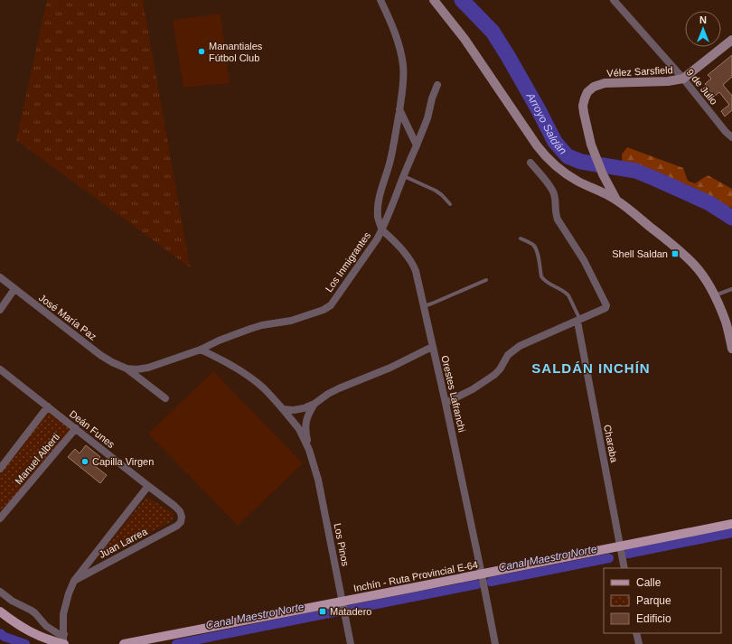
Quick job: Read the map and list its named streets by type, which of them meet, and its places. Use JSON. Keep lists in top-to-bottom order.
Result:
{
  "streets": {
    "main road": ["Vélez Sarsfield", "Inchín - Ruta Provincial E-64"],
    "street": [
      "9 de Julio",
      "Los Inmigrantes",
      "José María Paz",
      "Orestes Lafranchi",
      "Deán Funes",
      "Charaba",
      "Manuel Alberti",
      "Juan Larrea",
      "Los Pinos"
    ]
  },
  "crossings": [
    ["Vélez Sarsfield", "9 de Julio"],
    ["Los Inmigrantes", "José María Paz"],
    ["Los Inmigrantes", "Orestes Lafranchi"],
    ["Los Inmigrantes", "Los Pinos"],
    ["Orestes Lafranchi", "Inchín - Ruta Provincial E-64"],
    ["Deán Funes", "Manuel Alberti"],
    ["Deán Funes", "Juan Larrea"],
    ["Charaba", "Inchín - Ruta Provincial E-64"],
    ["Los Pinos", "Inchín - Ruta Provincial E-64"]
  ],
  "districts": ["SALDÁN INCHÍN"],
  "water": ["Arroyo Saldán", "Canal Maestro Norte"],
  "places": {
    "other": ["Manantiales Fútbol Club", "Capilla Virgen"],
    "transit": ["Shell Saldan", "Matadero"]
  },
  "legend": ["Calle", "Parque", "Edificio"],
  "north": "top"
}
